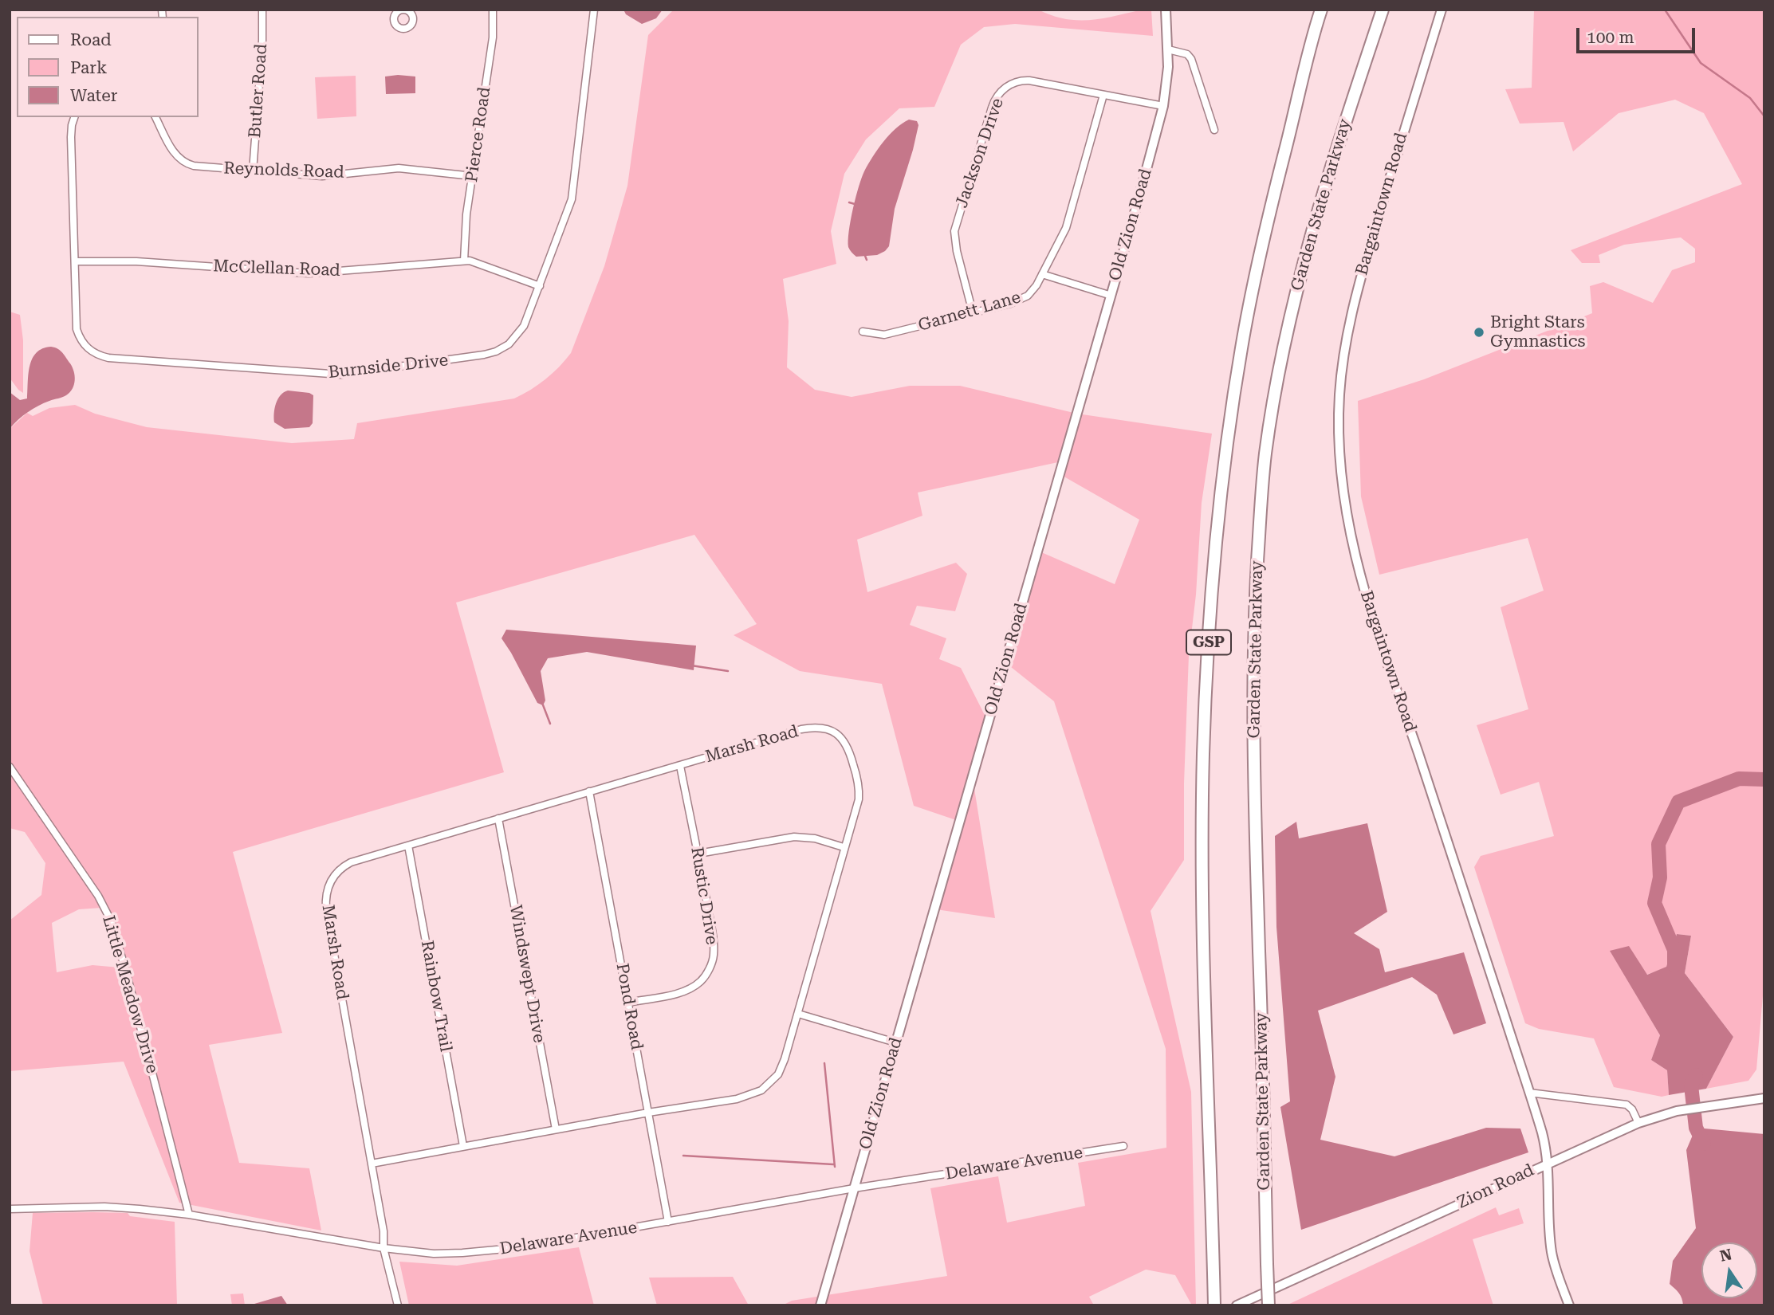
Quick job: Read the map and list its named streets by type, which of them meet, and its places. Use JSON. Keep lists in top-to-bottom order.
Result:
{
  "streets": {
    "highway": ["Garden State Parkway", "GSP"],
    "street": [
      "Butler Road",
      "Pierce Road",
      "Jackson Drive",
      "Reynolds Road",
      "Bargaintown Road",
      "Old Zion Road",
      "McClellan Road",
      "Garnett Lane",
      "Burnside Drive",
      "Marsh Road",
      "Rustic Drive",
      "Windswept Drive",
      "Little Meadow Drive",
      "Rainbow Trail",
      "Pond Road",
      "Delaware Avenue",
      "Zion Road"
    ]
  },
  "crossings": [
    ["Butler Road", "Reynolds Road"],
    ["Pierce Road", "Reynolds Road"],
    ["Pierce Road", "McClellan Road"],
    ["Jackson Drive", "Old Zion Road"],
    ["Jackson Drive", "Garnett Lane"],
    ["Bargaintown Road", "Zion Road"],
    ["Old Zion Road", "Delaware Avenue"],
    ["McClellan Road", "Burnside Drive"],
    ["Marsh Road", "Rustic Drive"],
    ["Marsh Road", "Windswept Drive"],
    ["Marsh Road", "Rainbow Trail"],
    ["Marsh Road", "Pond Road"],
    ["Marsh Road", "Delaware Avenue"],
    ["Rustic Drive", "Pond Road"],
    ["Little Meadow Drive", "Delaware Avenue"],
    ["Pond Road", "Delaware Avenue"]
  ],
  "places": ["Bright Stars Gymnastics"],
  "legend": ["Road", "Park", "Water"],
  "scale_bar": "100 m",
  "north": "top"
}
